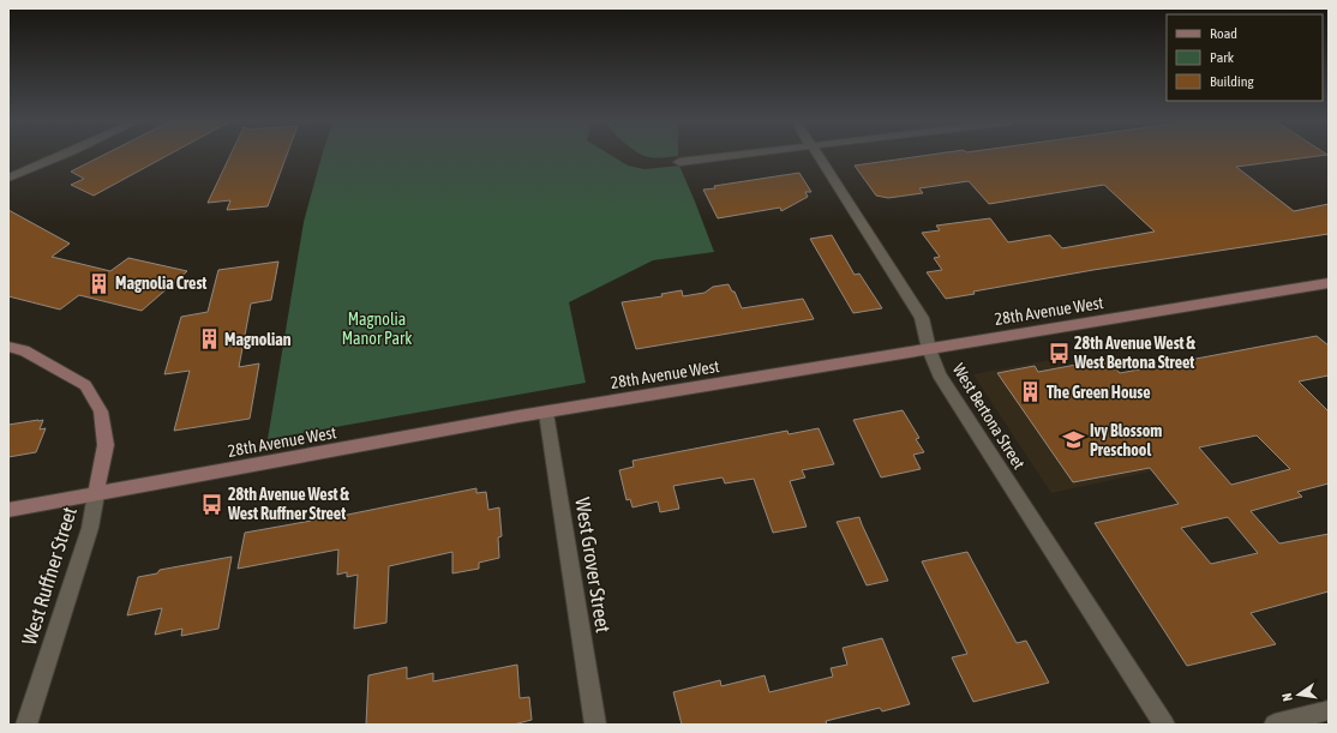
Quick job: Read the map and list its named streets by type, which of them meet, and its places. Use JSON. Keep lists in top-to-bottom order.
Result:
{
  "streets": {
    "street": [
      "28th Avenue West",
      "West Bertona Street",
      "West Grover Street",
      "West Ruffner Street"
    ]
  },
  "crossings": [
    ["28th Avenue West", "West Bertona Street"],
    ["28th Avenue West", "West Grover Street"],
    ["28th Avenue West", "West Ruffner Street"]
  ],
  "parks": ["Magnolia Manor Park"],
  "places": {
    "building": ["Magnolia Crest", "Magnolian", "The Green House"],
    "bus stop": ["28th Avenue West & West Bertona Street", "28th Avenue West & West Ruffner Street"],
    "school or university": ["Ivy Blossom Preschool"]
  },
  "legend": ["Road", "Park", "Building"],
  "north": "left"
}
